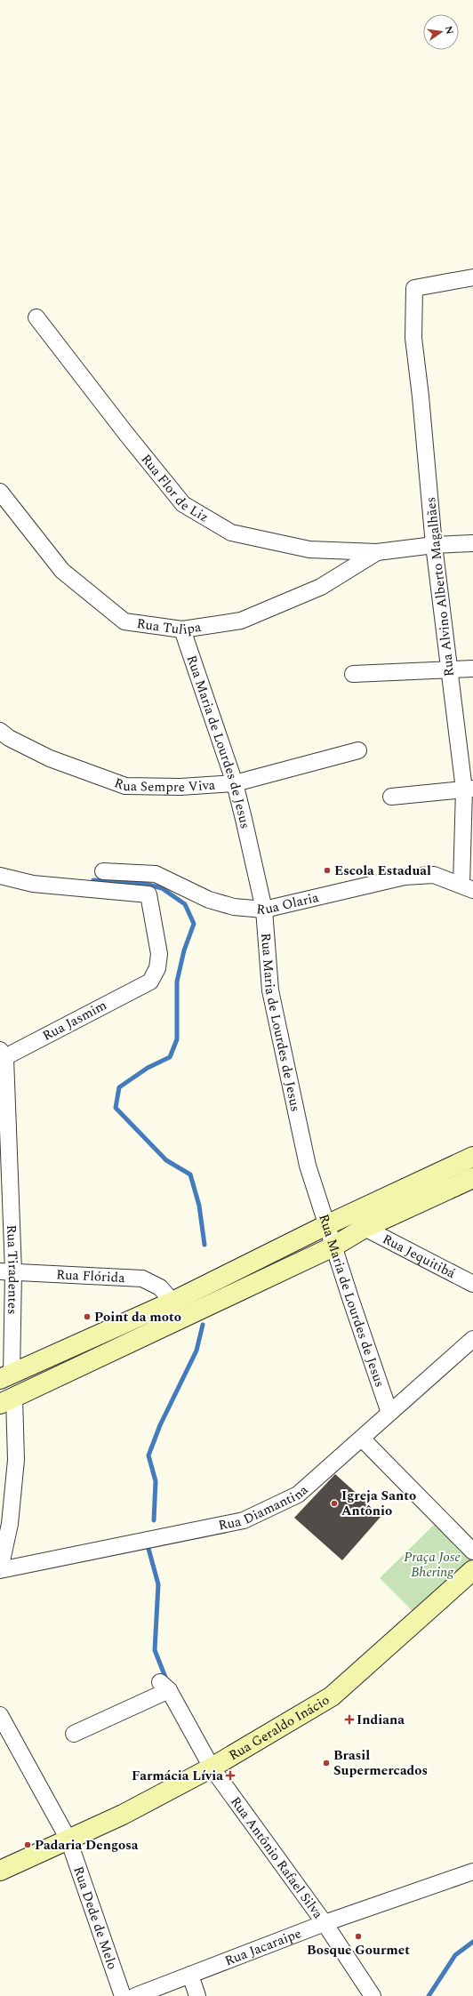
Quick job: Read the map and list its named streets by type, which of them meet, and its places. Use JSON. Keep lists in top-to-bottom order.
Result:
{
  "streets": {
    "main road": ["Rua Geraldo Inácio"],
    "street": [
      "Rua Flor de Liz",
      "Rua Alvino Alberto Magalhães",
      "Rua Tulipa",
      "Rua Maria de Lourdes de Jesus",
      "Rua Sempre Viva",
      "Rua Olaria",
      "Rua Jasmim",
      "Rua Jequitibá",
      "Rua Tiradentes",
      "Rua Flórida",
      "Rua Diamantina",
      "Rua Antônio Rafael Silva",
      "Rua Dede de Melo",
      "Rua Jacaraipe"
    ]
  },
  "crossings": [
    ["Rua Flor de Liz", "Rua Alvino Alberto Magalhães"],
    ["Rua Flor de Liz", "Rua Tulipa"],
    ["Rua Alvino Alberto Magalhães", "Rua Olaria"],
    ["Rua Tulipa", "Rua Maria de Lourdes de Jesus"],
    ["Rua Maria de Lourdes de Jesus", "Rua Sempre Viva"],
    ["Rua Maria de Lourdes de Jesus", "Rua Olaria"],
    ["Rua Maria de Lourdes de Jesus", "Rua Diamantina"],
    ["Rua Jasmim", "Rua Tiradentes"],
    ["Rua Tiradentes", "Rua Flórida"],
    ["Rua Geraldo Inácio", "Rua Antônio Rafael Silva"],
    ["Rua Geraldo Inácio", "Rua Dede de Melo"],
    ["Rua Antônio Rafael Silva", "Rua Jacaraipe"]
  ],
  "parks": ["Praça Jose Bhering"],
  "places": {
    "other": [
      "Escola Estadual",
      "Point da moto",
      "Igreja Santo Antônio",
      "Brasil Supermercados",
      "Padaria Dengosa",
      "Bosque Gourmet"
    ],
    "health": ["Indiana", "Farmácia Lívia"]
  },
  "north": "right"
}
